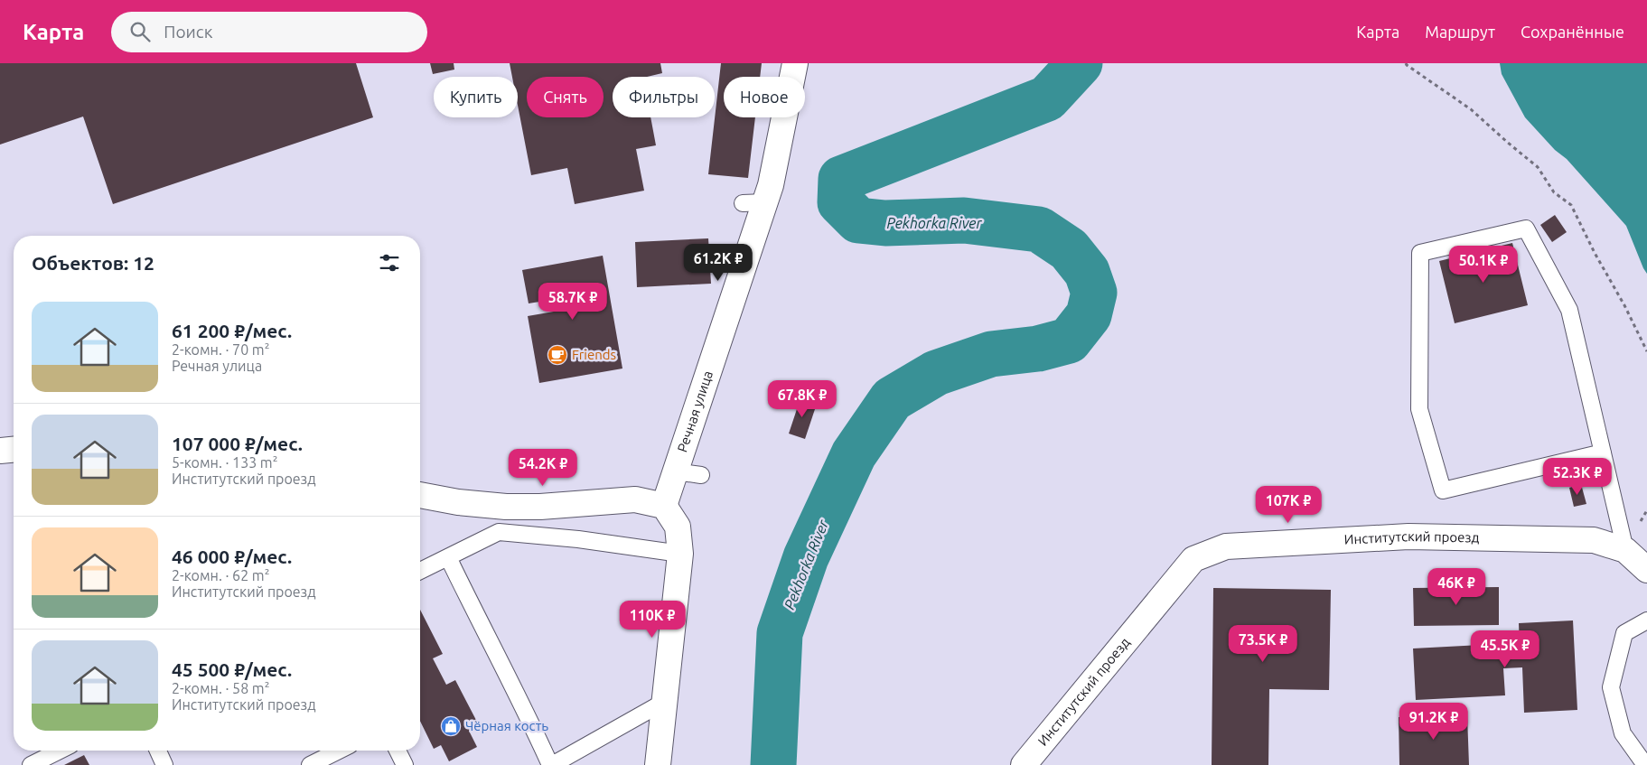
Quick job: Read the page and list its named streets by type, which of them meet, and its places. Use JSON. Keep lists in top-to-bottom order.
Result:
{
  "streets": {
    "street": ["Речная улица", "Институтский проезд"]
  },
  "water": ["Pekhorka River"],
  "places": {
    "cafe": ["Friends"],
    "shop": ["Чёрная кость"]
  },
  "page": {
    "header": "Карта",
    "search": "Поиск",
    "nav": ["Карта", "Маршрут", "Сохранённые"],
    "chip": [
      "Купить",
      "Снять",
      "Фильтры",
      "Новое"
    ],
    "heading": "Объектов: 12",
    "price": [
      "61.2K ₽",
      "50.1K ₽",
      "58.7K ₽",
      "67.8K ₽",
      "54.2K ₽",
      "52.3K ₽",
      "107K ₽",
      "46K ₽",
      "110K ₽",
      "73.5K ₽",
      "45.5K ₽",
      "91.2K ₽"
    ],
    "list": [
      {
        "name": "61 200 ₽/мес.",
        "note": "2-комн. · 70 m² · Речная улица"
      },
      {
        "name": "107 000 ₽/мес.",
        "note": "5-комн. · 133 m² · Институтский проезд"
      },
      {
        "name": "46 000 ₽/мес.",
        "note": "2-комн. · 62 m² · Институтский проезд"
      },
      {
        "name": "45 500 ₽/мес.",
        "note": "2-комн. · 58 m² · Институтский проезд"
      }
    ]
  }
}
